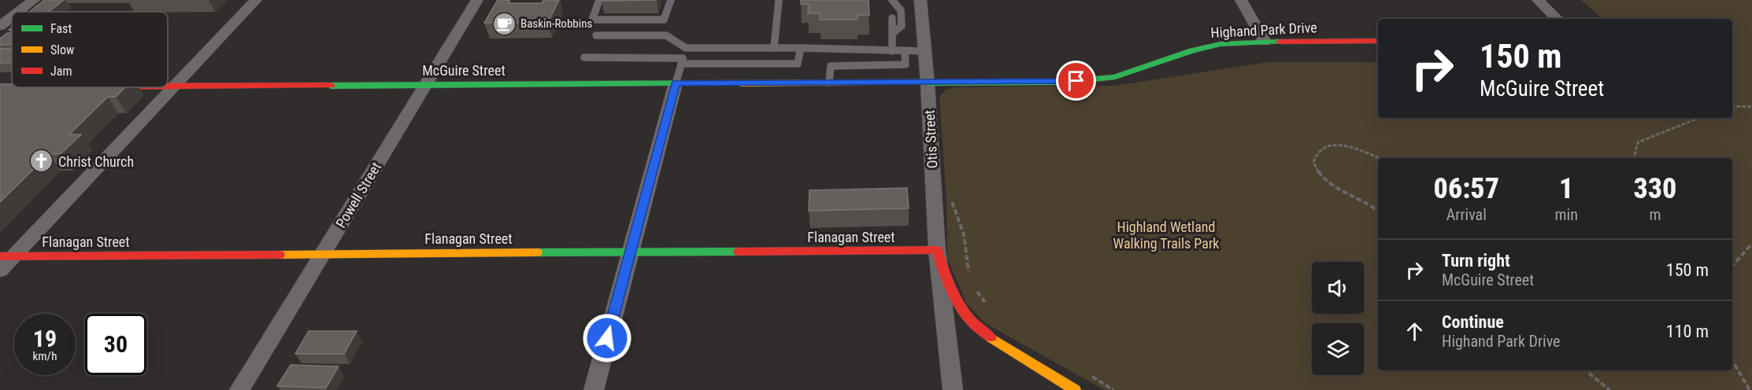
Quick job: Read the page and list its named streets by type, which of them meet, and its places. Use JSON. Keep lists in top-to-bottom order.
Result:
{
  "streets": {
    "street": [
      "Highand Park Drive",
      "McGuire Street",
      "Otis Street",
      "Powell Street",
      "Flanagan Street"
    ]
  },
  "crossings": [
    ["Highand Park Drive", "McGuire Street"],
    ["Highand Park Drive", "Otis Street"],
    ["McGuire Street", "Otis Street"],
    ["McGuire Street", "Powell Street"],
    ["Otis Street", "Flanagan Street"],
    ["Powell Street", "Flanagan Street"]
  ],
  "parks": ["Highland Wetland Walking Trails Park"],
  "places": {
    "cafe": ["Baskin-Robbins"],
    "church": ["Christ Church"]
  },
  "legend": ["Fast", "Slow", "Jam"],
  "page": {
    "turn": ["150 m", "McGuire Street"],
    "eta": [
      "06:57",
      "Arrival",
      "1",
      "min",
      "330",
      "m"
    ],
    "list": [
      {
        "name": "Turn right",
        "note": "McGuire Street",
        "value": "150 m"
      },
      {
        "name": "Continue",
        "note": "Highand Park Drive",
        "value": "110 m"
      }
    ],
    "speed": "19 km/h",
    "limit": "30"
  }
}
